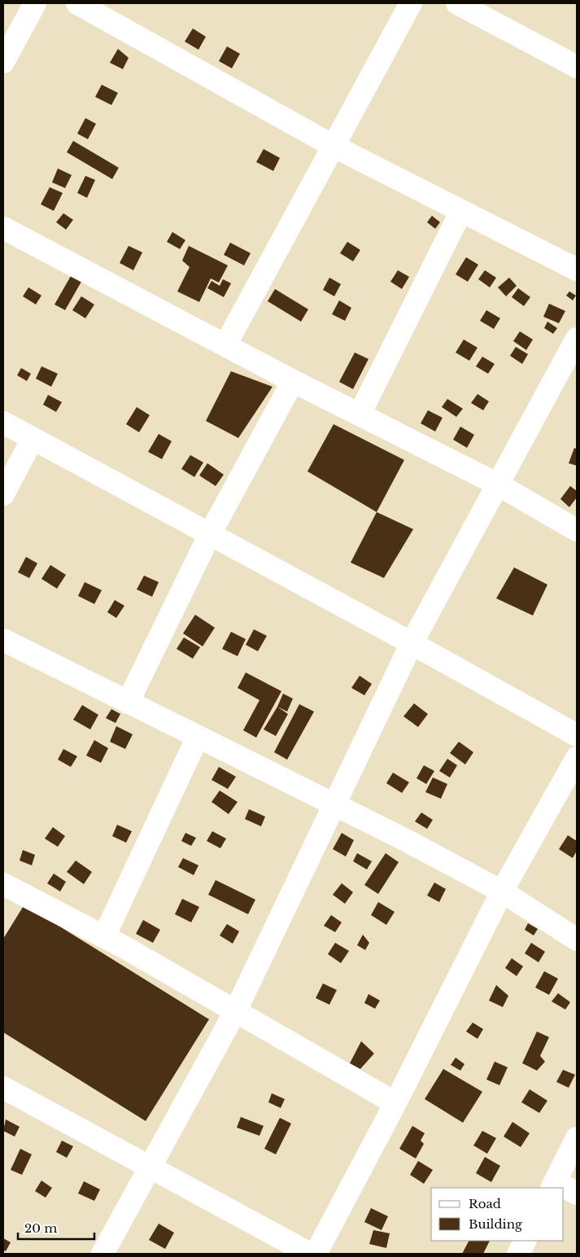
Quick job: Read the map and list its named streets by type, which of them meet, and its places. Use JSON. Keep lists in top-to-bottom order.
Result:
{
  "legend": ["Road", "Building"],
  "scale_bar": "20 m"
}
